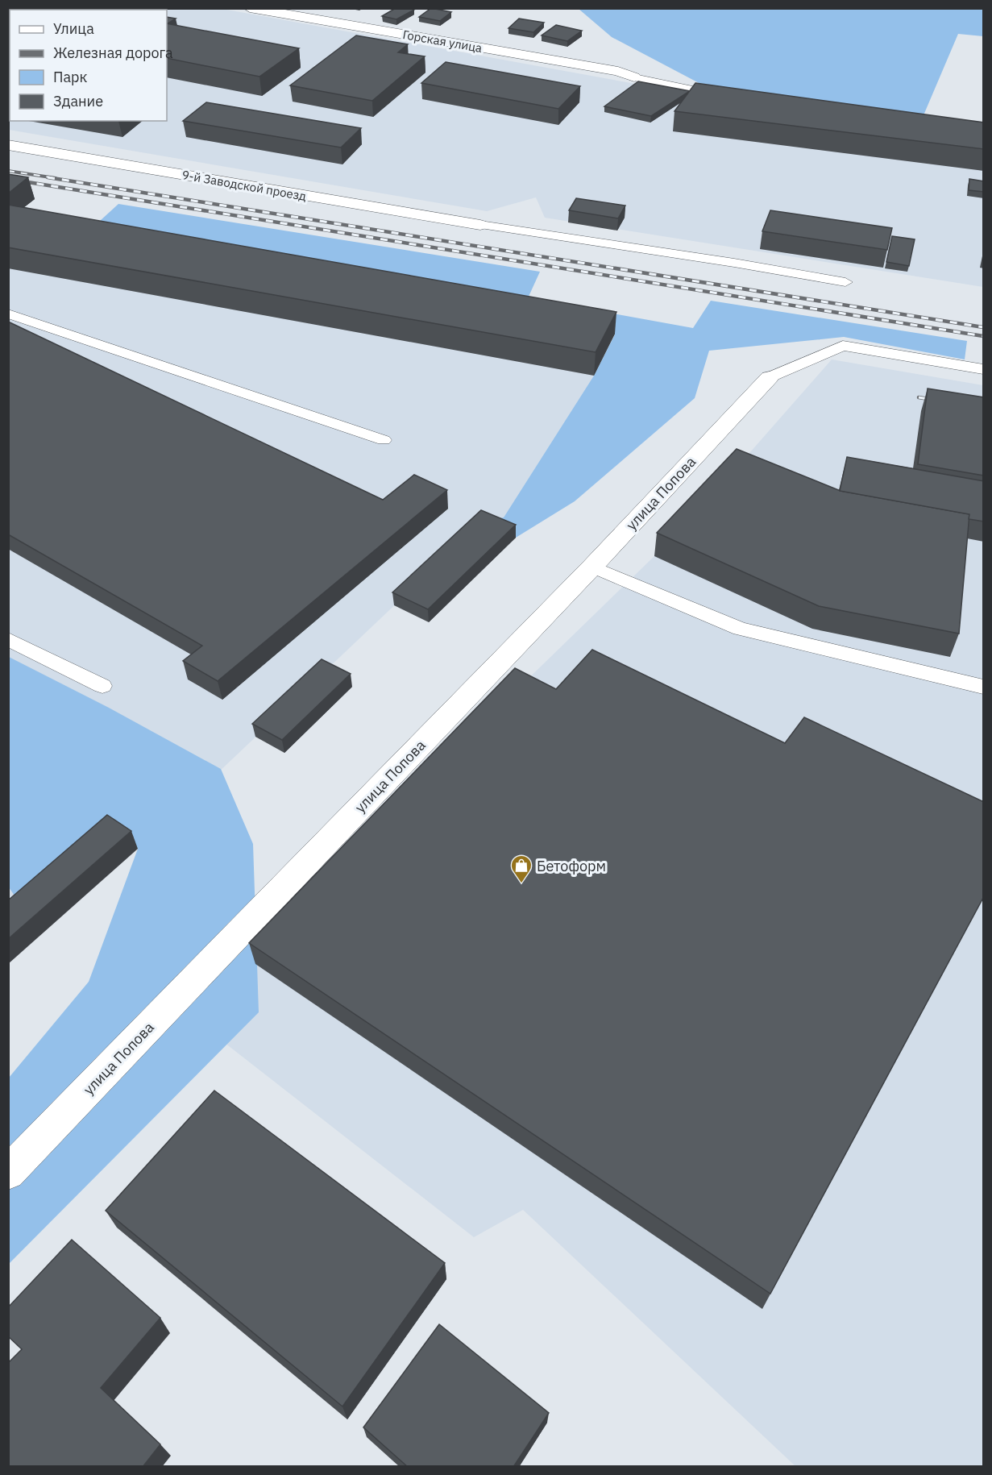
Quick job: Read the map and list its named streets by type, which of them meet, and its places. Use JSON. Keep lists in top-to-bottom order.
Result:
{
  "streets": {
    "street": ["Горская улица", "9-й Заводской проезд", "улица Попова"]
  },
  "places": {
    "shop": ["Бетоформ"]
  },
  "legend": [
    "Улица",
    "Железная дорога",
    "Парк",
    "Здание"
  ]
}
